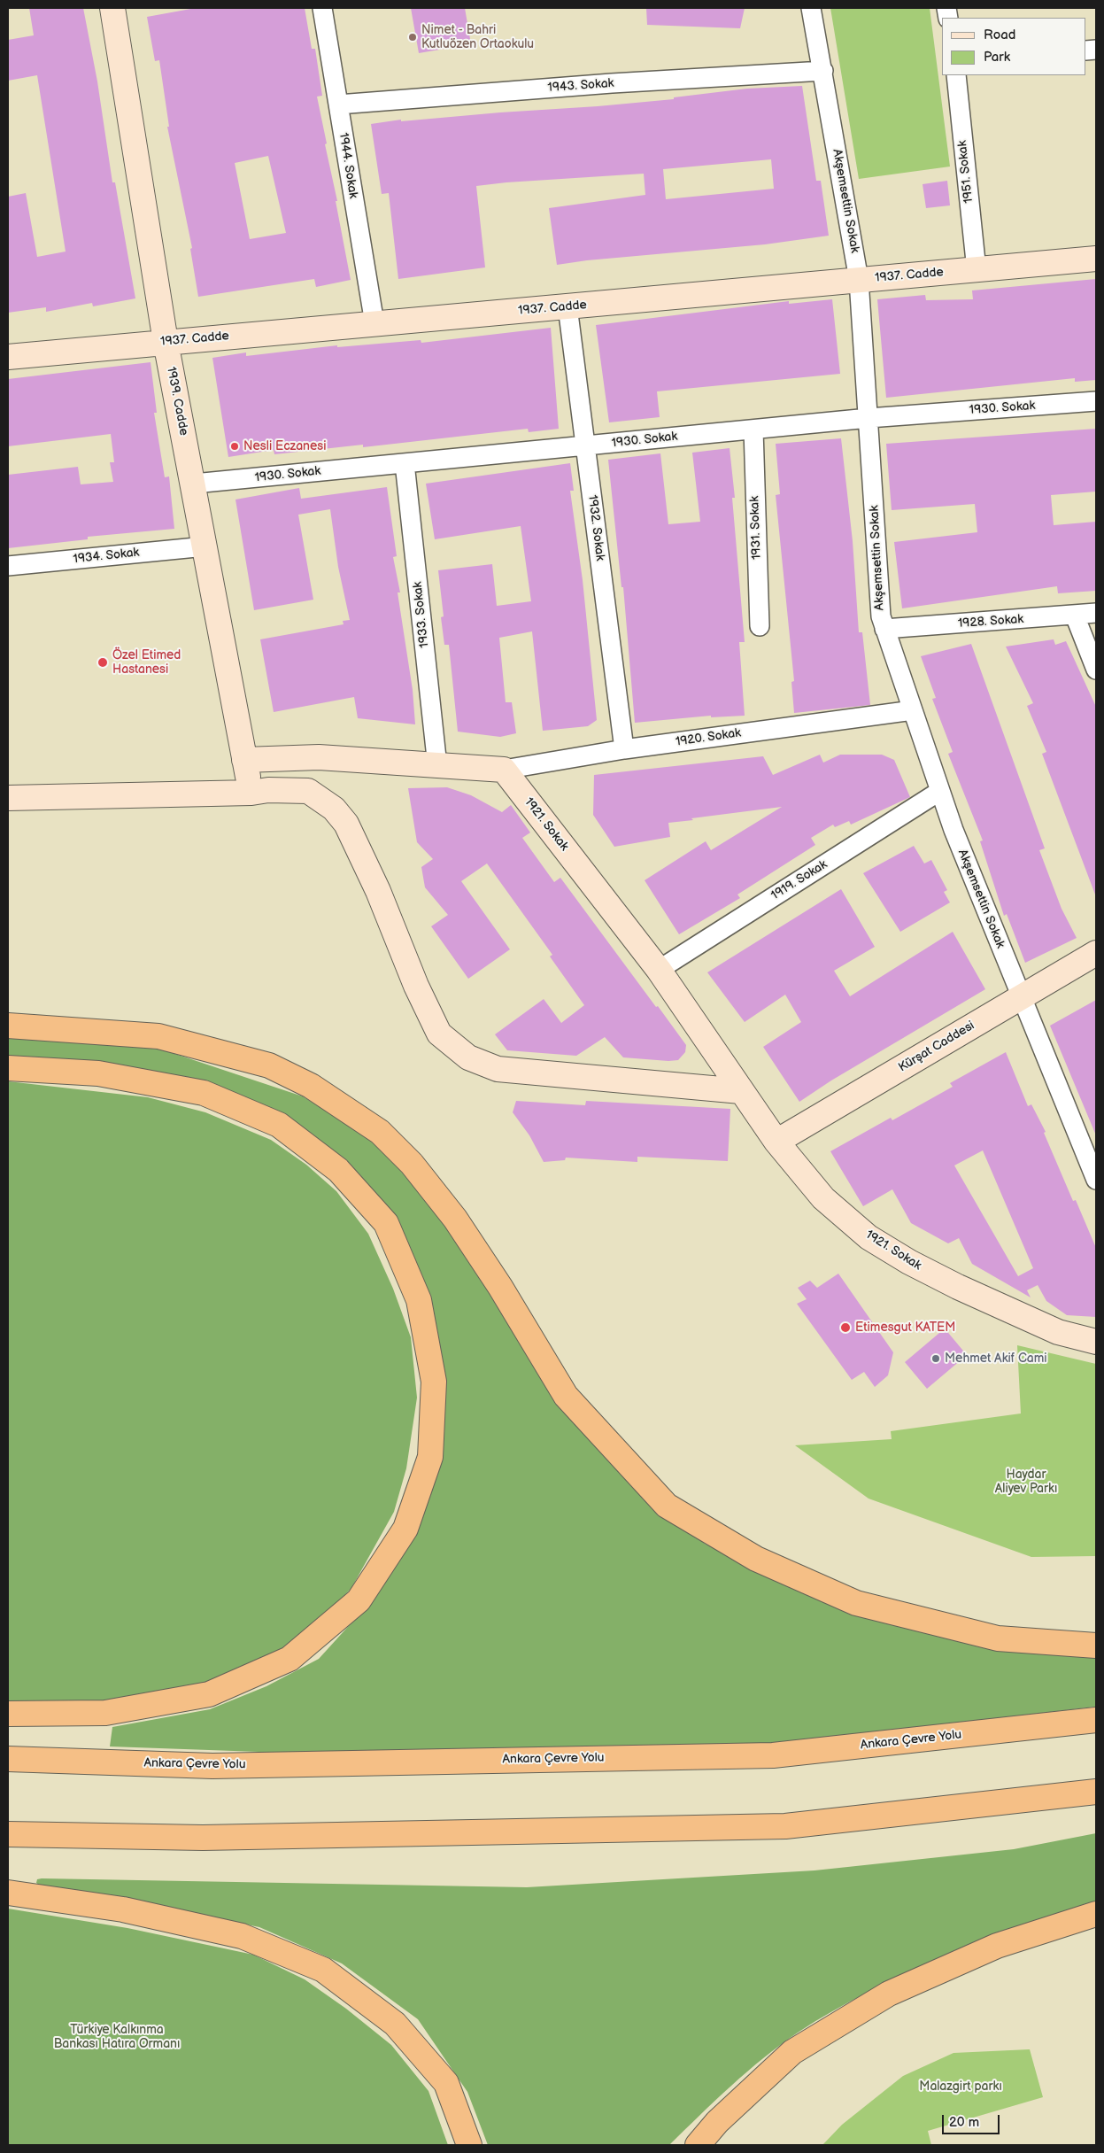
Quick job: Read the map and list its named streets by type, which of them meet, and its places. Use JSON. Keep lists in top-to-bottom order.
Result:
{
  "streets": {
    "highway": ["Ankara Çevre Yolu"],
    "street": [
      "1943. Sokak",
      "1944. Sokak",
      "1951. Sokak",
      "Akşemsettin Sokak",
      "1937. Cadde",
      "1939. Cadde",
      "1930. Sokak",
      "1932. Sokak",
      "1931. Sokak",
      "1934. Sokak",
      "1933. Sokak",
      "1928. Sokak",
      "1920. Sokak",
      "1921. Sokak",
      "1919. Sokak",
      "Kürşat Caddesi"
    ]
  },
  "crossings": [
    ["1943. Sokak", "1944. Sokak"],
    ["1943. Sokak", "Akşemsettin Sokak"],
    ["1944. Sokak", "1937. Cadde"],
    ["1951. Sokak", "1937. Cadde"],
    ["Akşemsettin Sokak", "1937. Cadde"],
    ["Akşemsettin Sokak", "1930. Sokak"],
    ["Akşemsettin Sokak", "1928. Sokak"],
    ["Akşemsettin Sokak", "1920. Sokak"],
    ["Akşemsettin Sokak", "1919. Sokak"],
    ["Akşemsettin Sokak", "Kürşat Caddesi"],
    ["1937. Cadde", "1939. Cadde"],
    ["1937. Cadde", "1932. Sokak"],
    ["1939. Cadde", "1930. Sokak"],
    ["1939. Cadde", "1934. Sokak"],
    ["1930. Sokak", "1932. Sokak"],
    ["1930. Sokak", "1931. Sokak"],
    ["1930. Sokak", "1933. Sokak"],
    ["1932. Sokak", "1920. Sokak"],
    ["1920. Sokak", "1921. Sokak"],
    ["1921. Sokak", "1919. Sokak"],
    ["1921. Sokak", "Kürşat Caddesi"]
  ],
  "parks": ["Haydar Aliyev Parkı", "Türkiye Kalkınma Bankası Hatıra Ormanı", "Malazgirt parkı"],
  "places": [
    "Nimet - Bahri Kutluözen Ortaokulu",
    "Nesli Eczanesi",
    "Özel Etimed Hastanesi",
    "Etimesgut KATEM",
    "Mehmet Akif Cami"
  ],
  "legend": ["Road", "Park"],
  "scale_bar": "20 m"
}
